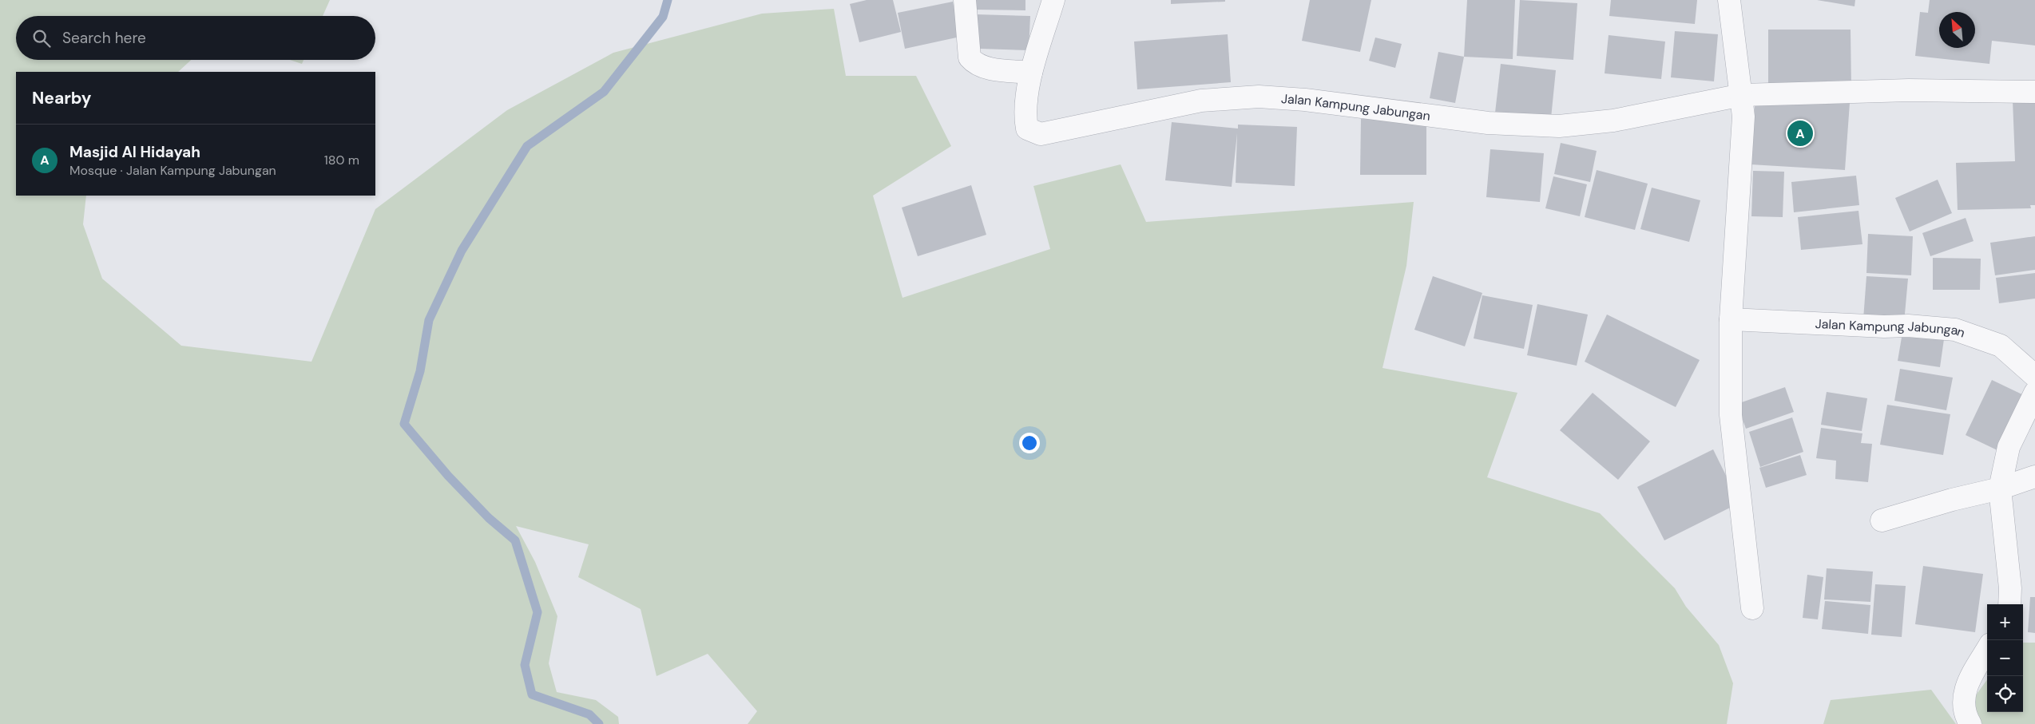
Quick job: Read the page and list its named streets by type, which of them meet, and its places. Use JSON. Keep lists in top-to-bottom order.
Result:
{
  "streets": {
    "street": ["Jalan Kampung Jabungan"]
  },
  "north": "top left",
  "page": {
    "search": "Search here",
    "heading": "Nearby",
    "pins": "A",
    "list": [
      {
        "mark": "A",
        "name": "Masjid Al Hidayah",
        "note": "Mosque · Jalan Kampung Jabungan",
        "value": "180 m"
      }
    ],
    "map_buttons": ["+", "−"]
  }
}
